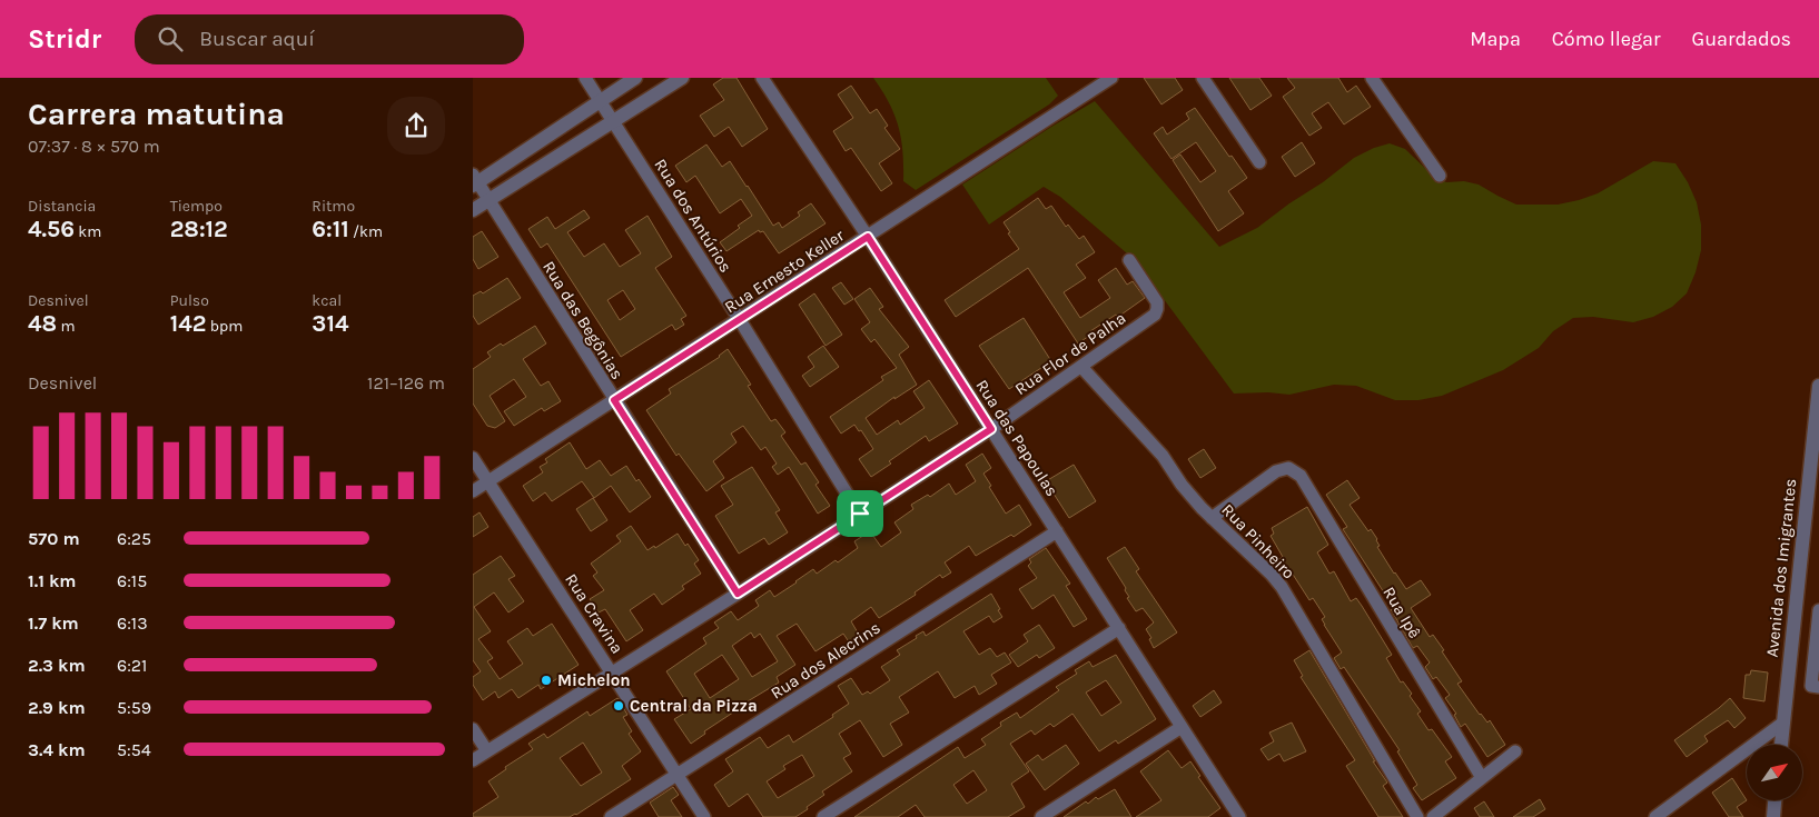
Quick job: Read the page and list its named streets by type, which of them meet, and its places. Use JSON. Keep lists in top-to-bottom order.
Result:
{
  "streets": {
    "street": [
      "Rua dos Antúrios",
      "Rua Ernesto Keller",
      "Rua das Begônias",
      "Rua Flor de Palha",
      "Rua das Papoulas",
      "Rua Pinheiro",
      "Avenida dos Imigrantes",
      "Rua Ipê",
      "Rua Cravina",
      "Rua dos Alecrins"
    ]
  },
  "crossings": [
    ["Rua dos Antúrios", "Rua Ernesto Keller"],
    ["Rua dos Antúrios", "Rua Flor de Palha"],
    ["Rua Ernesto Keller", "Rua das Begônias"],
    ["Rua Ernesto Keller", "Rua das Papoulas"],
    ["Rua Ernesto Keller", "Rua Cravina"],
    ["Rua das Begônias", "Rua Flor de Palha"],
    ["Rua Flor de Palha", "Rua das Papoulas"],
    ["Rua Flor de Palha", "Rua Pinheiro"],
    ["Rua Flor de Palha", "Rua Cravina"],
    ["Rua das Papoulas", "Rua dos Alecrins"],
    ["Rua Pinheiro", "Rua Ipê"],
    ["Rua Cravina", "Rua dos Alecrins"]
  ],
  "places": ["Michelon", "Central da Pizza"],
  "north": "top right",
  "page": {
    "header": "Stridr",
    "search": "Buscar aquí",
    "nav": ["Mapa", "Cómo llegar", "Guardados"],
    "heading": ["Carrera matutina", "07:37 · 8 × 570 m"],
    "stats": [
      ["Distancia", "4.56 km"],
      ["Tiempo", "28:12"],
      ["Ritmo", "6:11 /km"],
      ["Desnivel", "48 m"],
      ["Pulso", "142 bpm"],
      ["kcal", "314"]
    ],
    "chart": ["Desnivel", "121–126 m"],
    "list": [
      {
        "name": "570 m",
        "note": "6:25"
      },
      {
        "name": "1.1 km",
        "note": "6:15"
      },
      {
        "name": "1.7 km",
        "note": "6:13"
      },
      {
        "name": "2.3 km",
        "note": "6:21"
      },
      {
        "name": "2.9 km",
        "note": "5:59"
      },
      {
        "name": "3.4 km",
        "note": "5:54"
      }
    ]
  }
}
